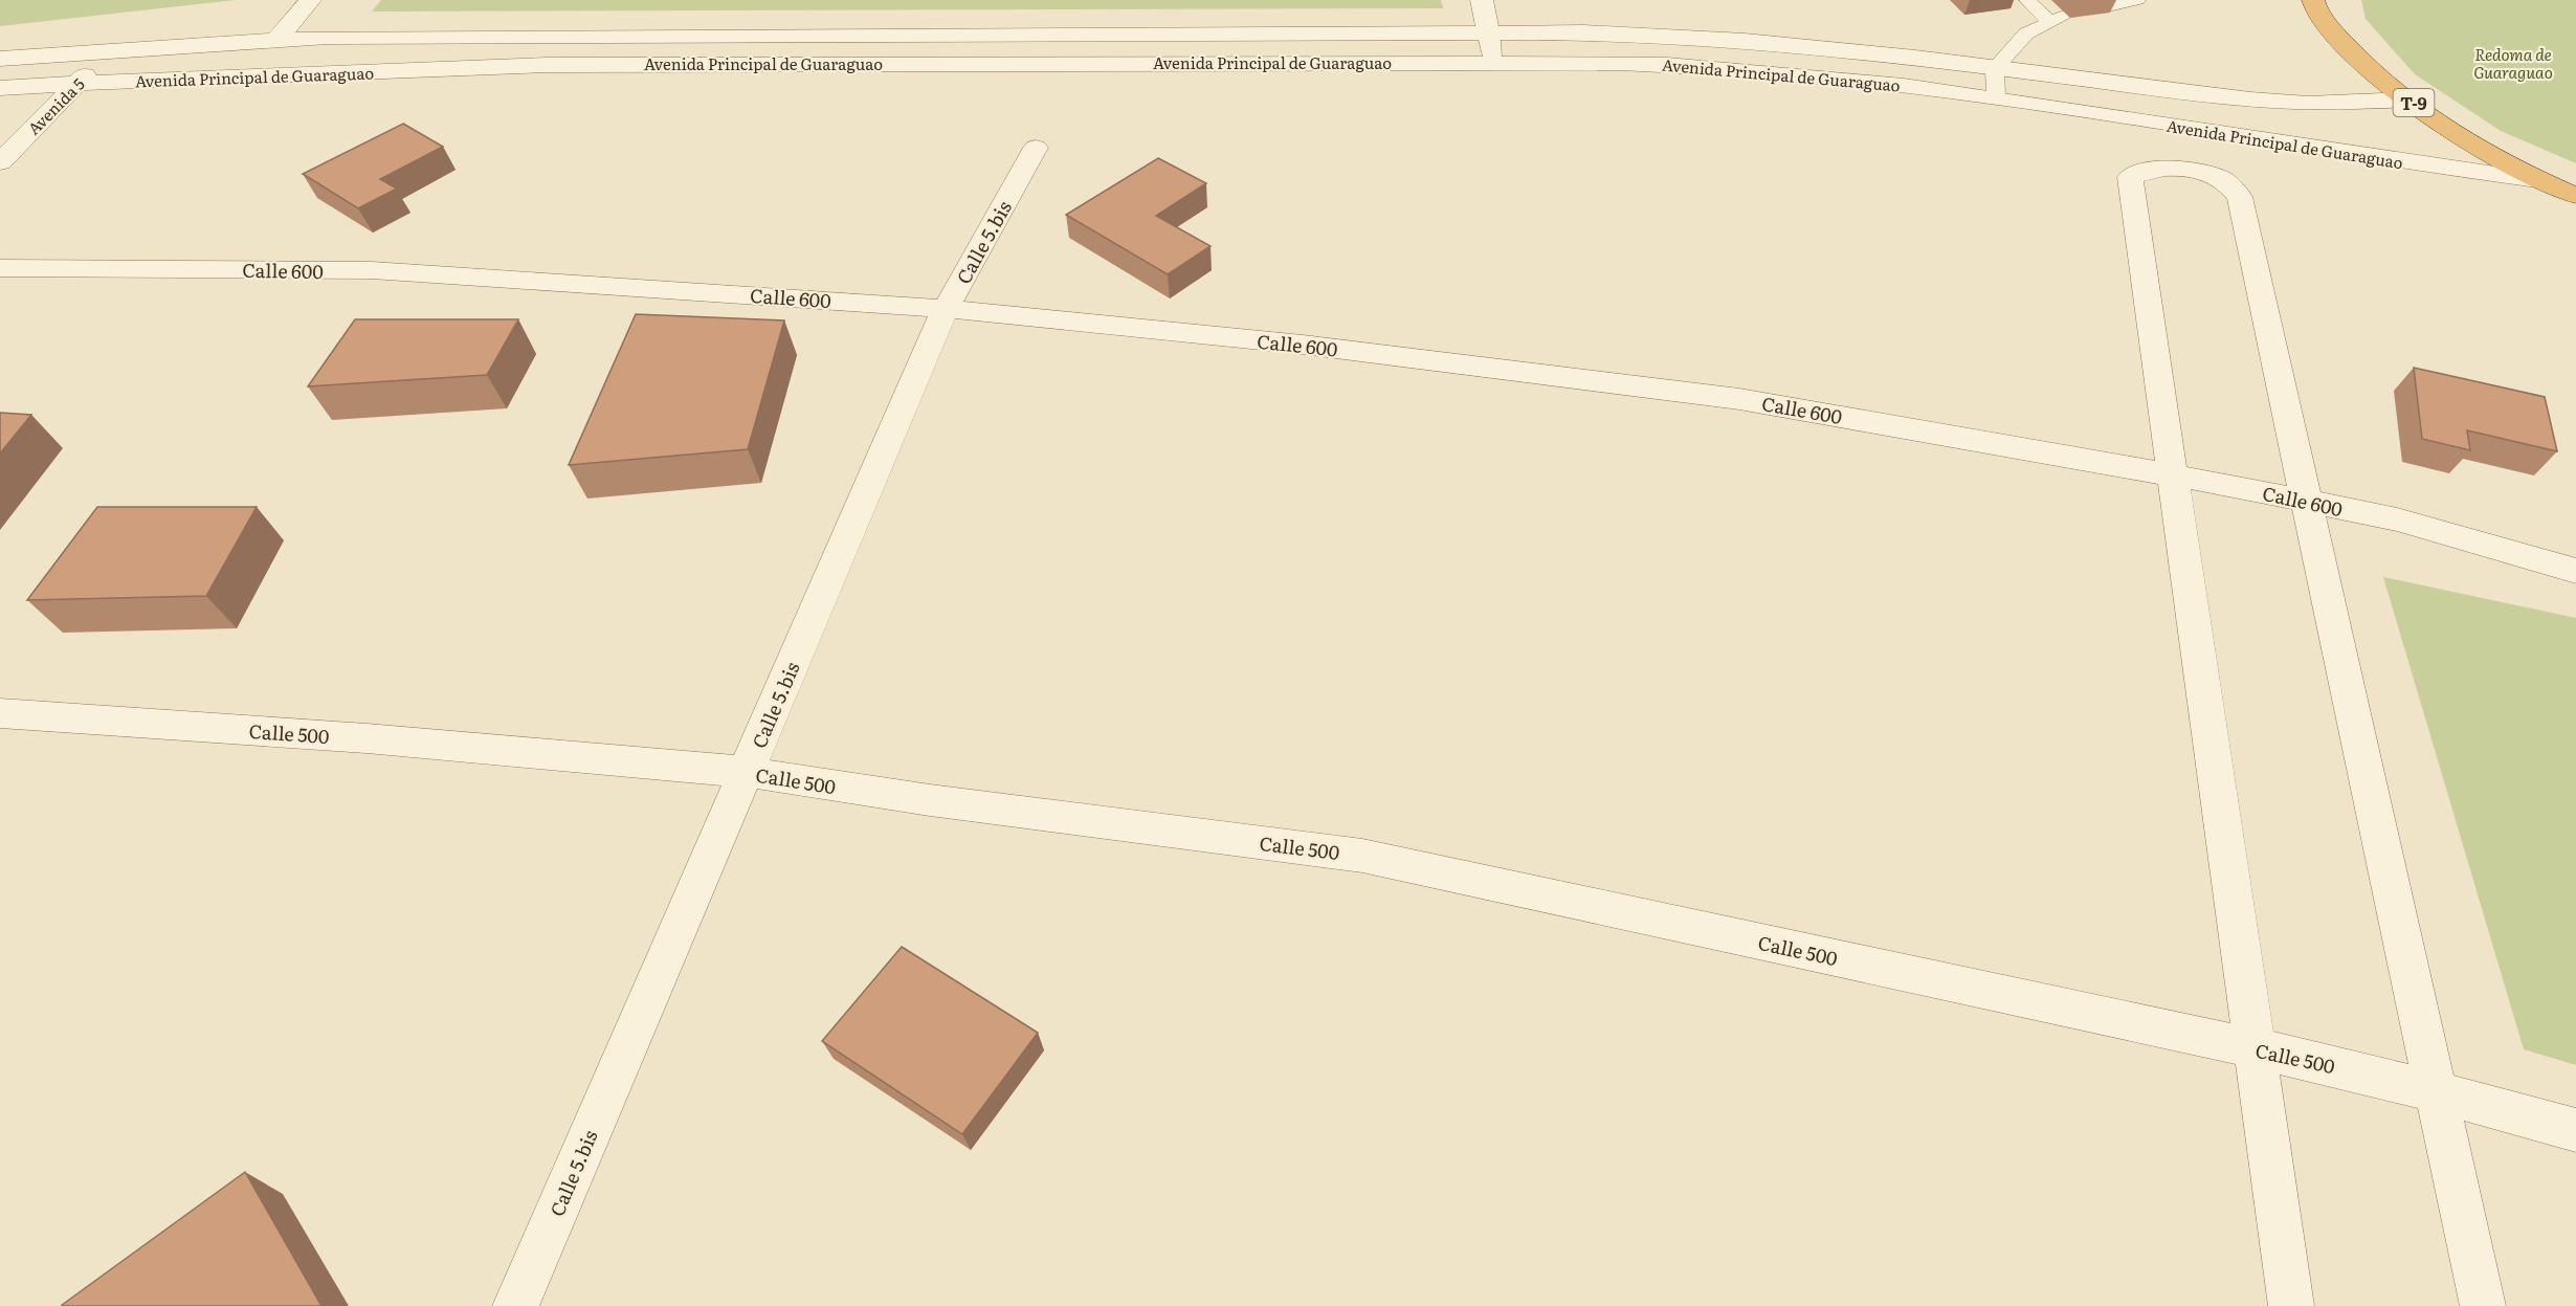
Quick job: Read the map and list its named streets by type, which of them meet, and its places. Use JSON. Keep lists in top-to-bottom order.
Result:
{
  "streets": {
    "highway": ["T-9"],
    "street": [
      "Avenida Principal de Guaraguao",
      "Avenida 5",
      "Calle 5.bis",
      "Calle 600",
      "Calle 500"
    ]
  },
  "crossings": [
    ["Avenida Principal de Guaraguao", "T-9"],
    ["Avenida Principal de Guaraguao", "Avenida 5"],
    ["Calle 5.bis", "Calle 600"],
    ["Calle 5.bis", "Calle 500"]
  ],
  "parks": ["Redoma de Guaraguao"]
}
